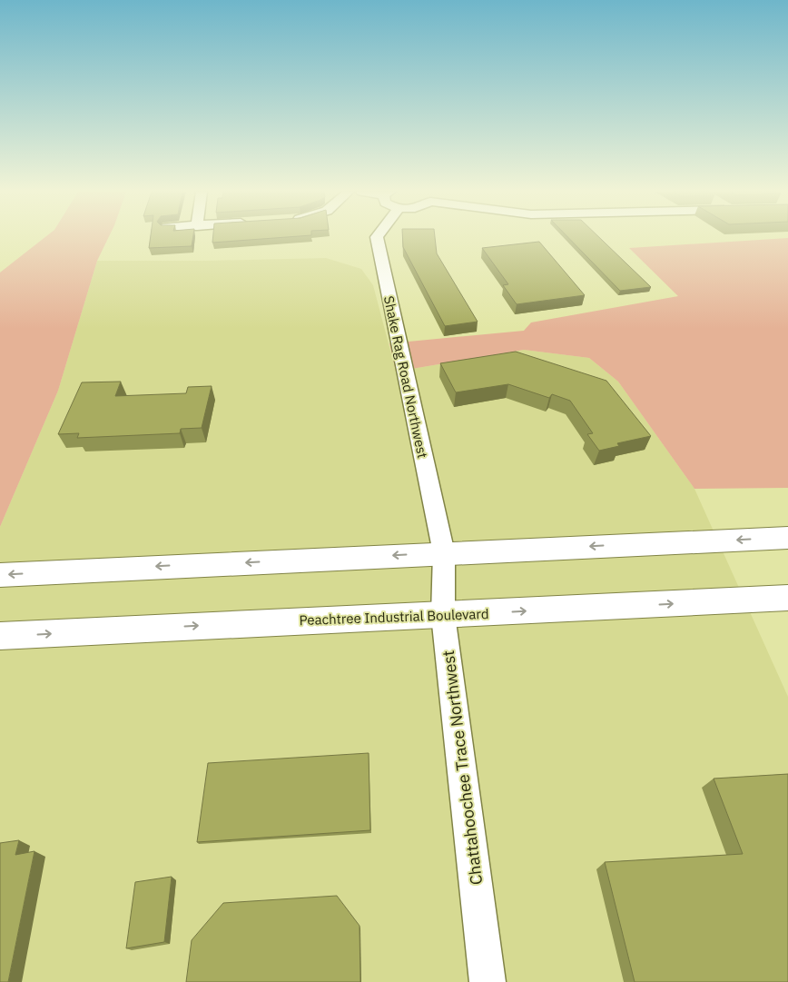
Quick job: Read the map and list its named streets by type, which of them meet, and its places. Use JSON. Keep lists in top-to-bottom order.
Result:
{
  "streets": {
    "highway": ["Peachtree Industrial Boulevard"],
    "street": ["Shake Rag Road Northwest", "Chattahoochee Trace Northwest"]
  },
  "crossings": [
    ["Shake Rag Road Northwest", "Chattahoochee Trace Northwest"],
    ["Peachtree Industrial Boulevard", "Chattahoochee Trace Northwest"]
  ]
}
